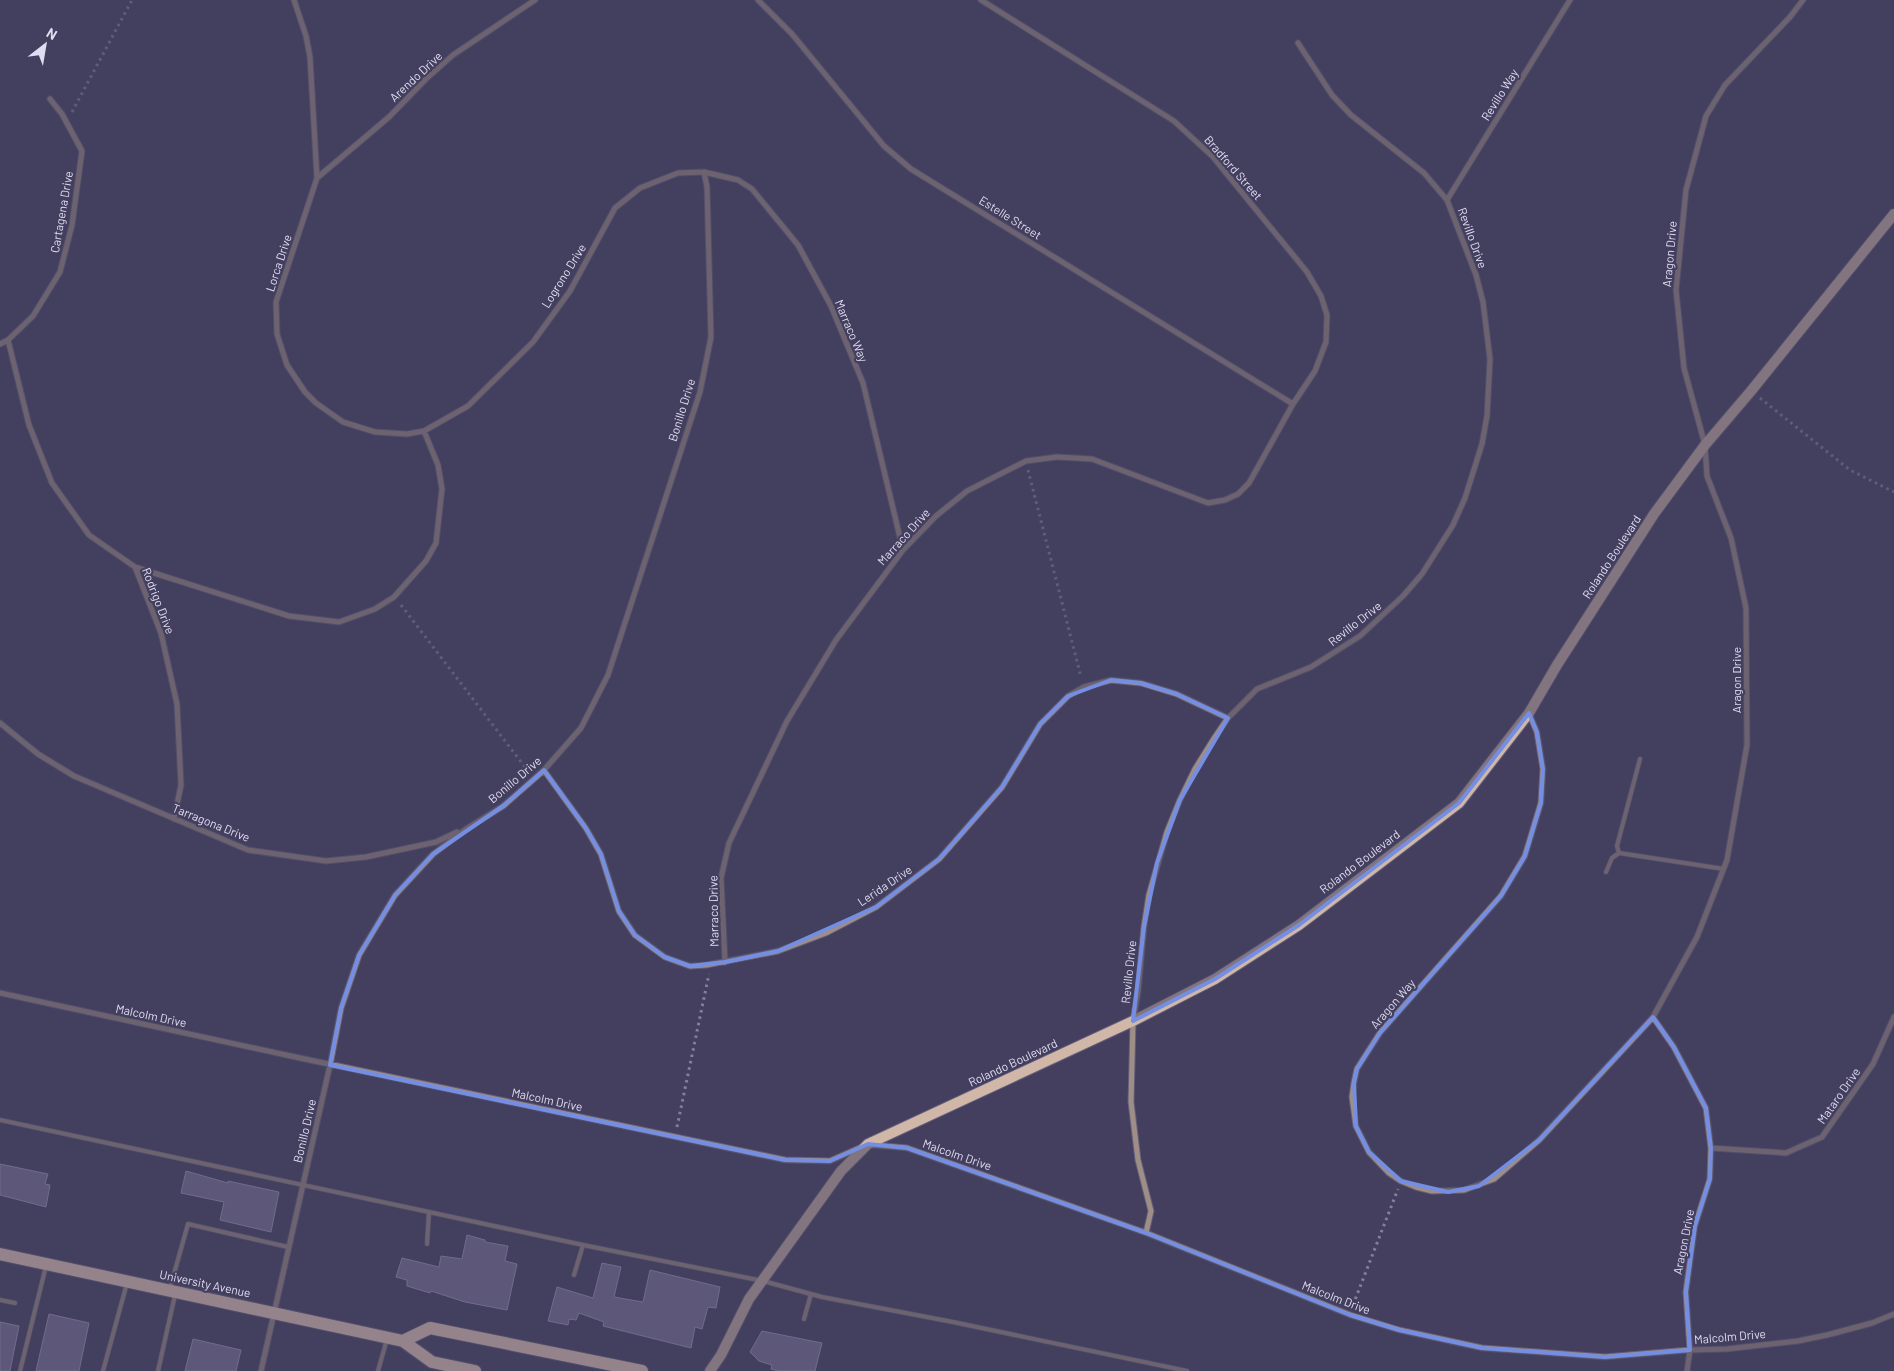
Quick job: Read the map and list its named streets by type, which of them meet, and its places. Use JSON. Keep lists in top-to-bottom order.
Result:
{
  "streets": {
    "main road": ["University Avenue"],
    "street": [
      "Arendo Drive",
      "Revillo Way",
      "Bradford Street",
      "Cartagena Drive",
      "Estelle Street",
      "Revillo Drive",
      "Aragon Drive",
      "Lorca Drive",
      "Logrono Drive",
      "Marraco Way",
      "Bonillo Drive",
      "Marraco Drive",
      "Rolando Boulevard",
      "Rodrigo Drive",
      "Tarragona Drive",
      "Lerida Drive",
      "Aragon Way",
      "Malcolm Drive",
      "Mataro Drive"
    ]
  },
  "crossings": [
    ["Arendo Drive", "Lorca Drive"],
    ["Revillo Way", "Revillo Drive"],
    ["Bradford Street", "Estelle Street"],
    ["Bradford Street", "Marraco Drive"],
    ["Cartagena Drive", "Rodrigo Drive"],
    ["Estelle Street", "Marraco Drive"],
    ["Revillo Drive", "Rolando Boulevard"],
    ["Revillo Drive", "Lerida Drive"],
    ["Revillo Drive", "Malcolm Drive"],
    ["Aragon Drive", "Rolando Boulevard"],
    ["Aragon Drive", "Aragon Way"],
    ["Aragon Drive", "Malcolm Drive"],
    ["Aragon Drive", "Mataro Drive"],
    ["Lorca Drive", "Logrono Drive"],
    ["Logrono Drive", "Marraco Way"],
    ["Logrono Drive", "Bonillo Drive"],
    ["Marraco Way", "Bonillo Drive"],
    ["Marraco Way", "Marraco Drive"],
    ["Bonillo Drive", "Tarragona Drive"],
    ["Bonillo Drive", "Lerida Drive"],
    ["Bonillo Drive", "Malcolm Drive"],
    ["Bonillo Drive", "University Avenue"],
    ["Marraco Drive", "Lerida Drive"],
    ["Rolando Boulevard", "Aragon Way"],
    ["Rolando Boulevard", "Malcolm Drive"],
    ["Rodrigo Drive", "Tarragona Drive"]
  ],
  "north": "top right"
}
